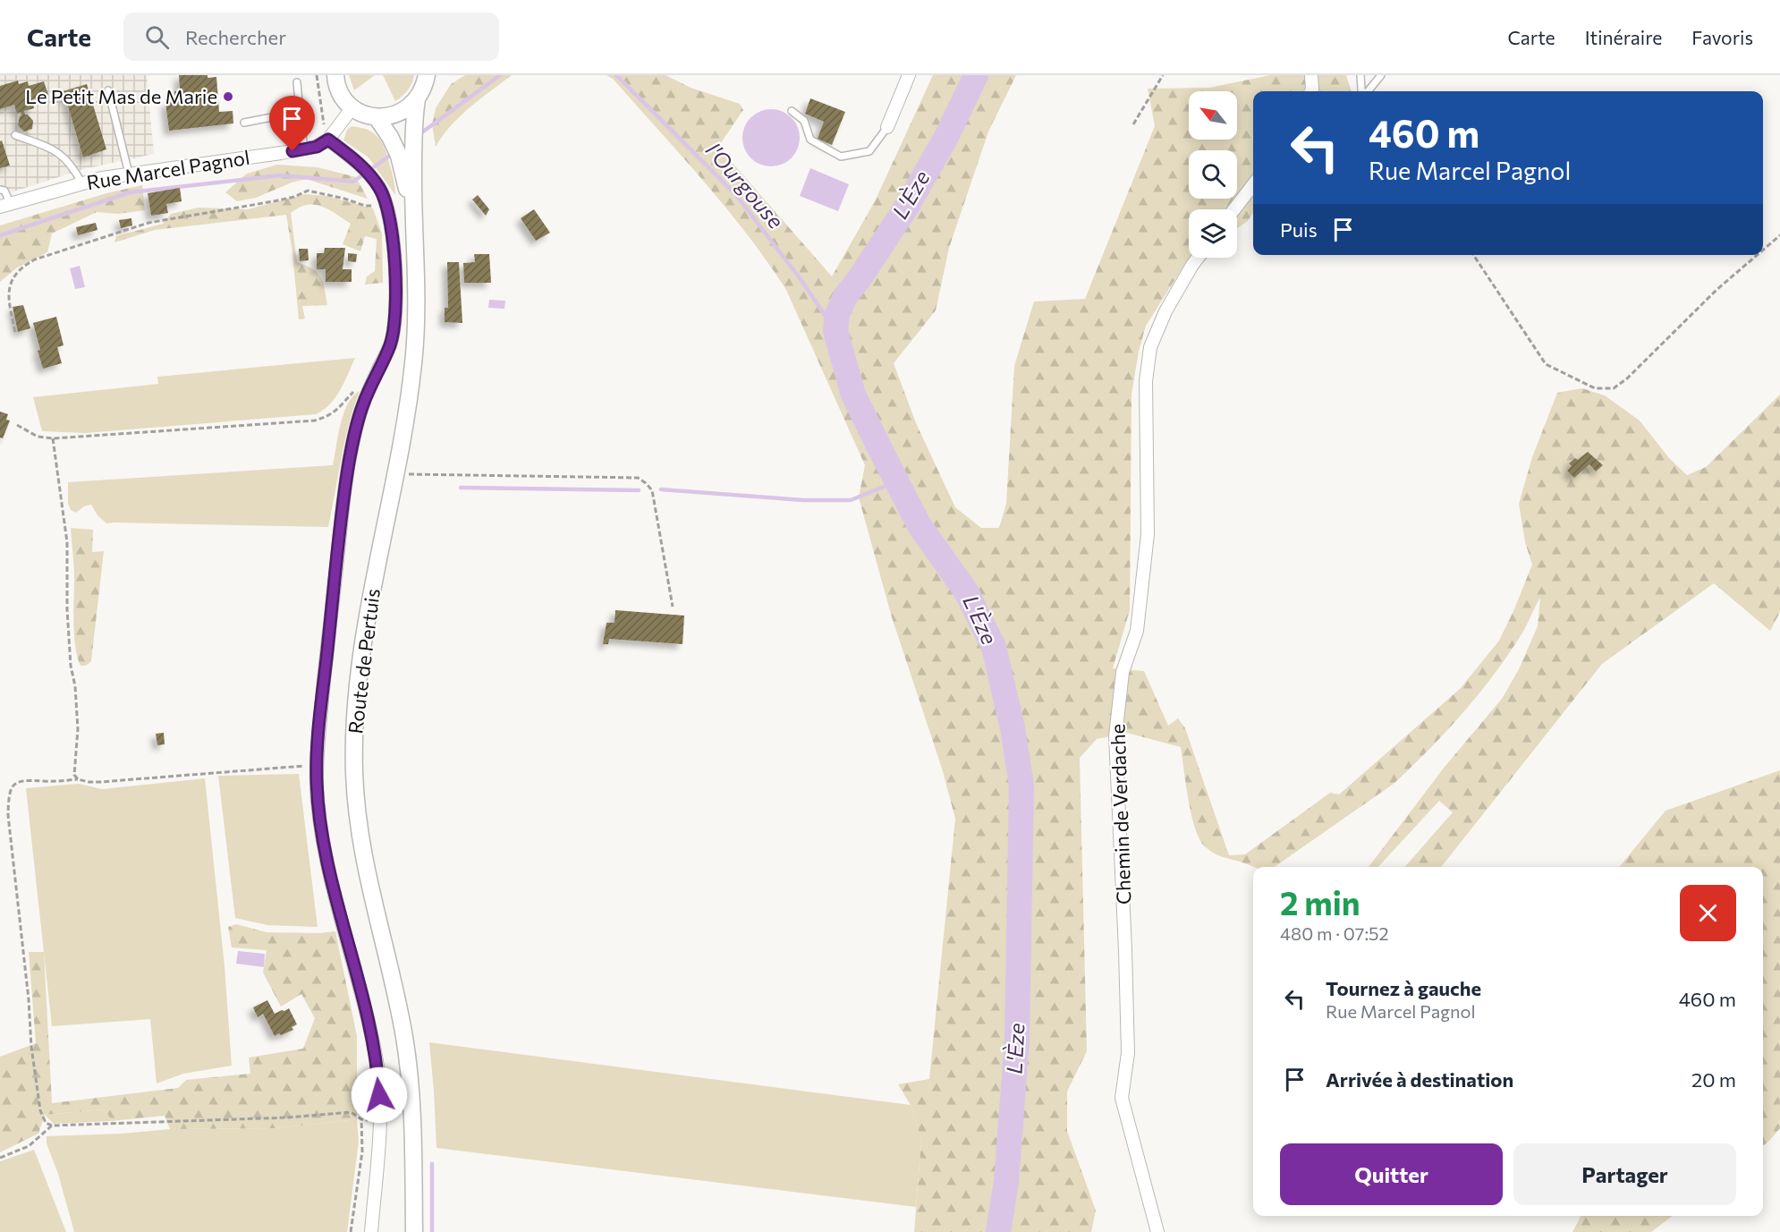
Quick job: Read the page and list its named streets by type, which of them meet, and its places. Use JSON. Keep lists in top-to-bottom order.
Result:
{
  "streets": {
    "main road": ["Route de Pertuis"],
    "street": ["Rue Marcel Pagnol", "Chemin de Verdache"]
  },
  "water": ["l'Ourgouse", "L'Èze"],
  "places": ["Le Petit Mas de Marie"],
  "north": "top left",
  "page": {
    "header": "Carte",
    "search": "Rechercher",
    "nav": ["Carte", "Itinéraire", "Favoris"],
    "turn": ["460 m", "Rue Marcel Pagnol"],
    "then": "Puis",
    "heading": ["2 min", "480 m · 07:52"],
    "list": [
      {
        "name": "Tournez à gauche",
        "note": "Rue Marcel Pagnol",
        "value": "460 m"
      },
      {
        "name": "Arrivée à destination",
        "value": "20 m"
      }
    ],
    "buttons": ["Quitter", "Partager"]
  }
}
